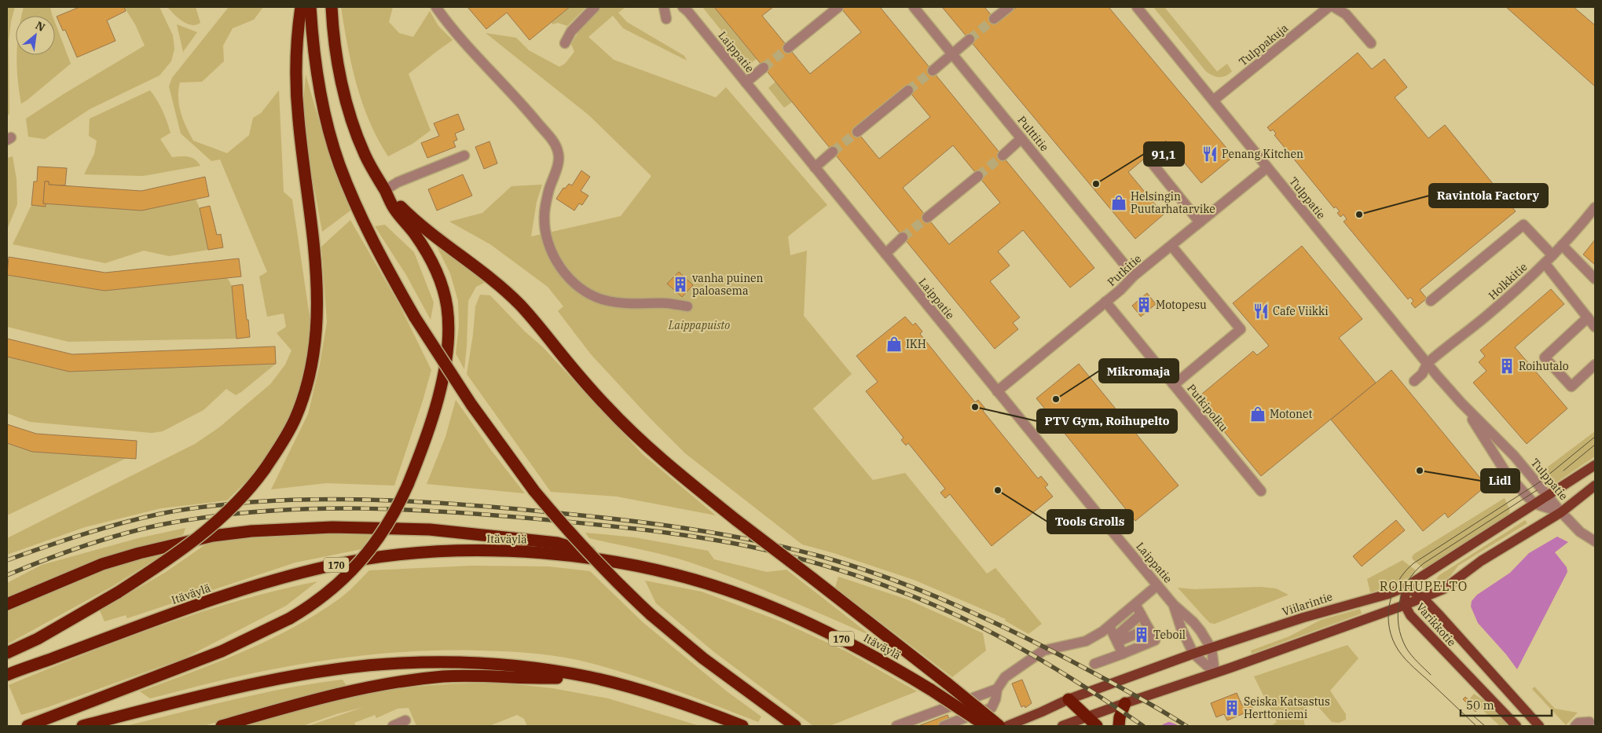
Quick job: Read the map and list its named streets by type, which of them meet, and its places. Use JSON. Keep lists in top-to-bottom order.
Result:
{
  "streets": {
    "highway": ["Itäväylä", "170"],
    "main road": ["Viilarintie", "Varikkotie"],
    "street": [
      "Tulppakuja",
      "Laippatie",
      "Pulttitie",
      "Tulppatie",
      "Putkitie",
      "Holkkitie",
      "Putkipolku"
    ]
  },
  "crossings": [
    ["Tulppakuja", "Tulppatie"],
    ["Laippatie", "Putkitie"],
    ["Laippatie", "Viilarintie"],
    ["Pulttitie", "Putkitie"],
    ["Tulppatie", "Putkitie"],
    ["Tulppatie", "Holkkitie"],
    ["Tulppatie", "Viilarintie"],
    ["Putkitie", "Putkipolku"],
    ["Viilarintie", "Varikkotie"]
  ],
  "districts": ["ROIHUPELTO"],
  "parks": ["Laippapuisto"],
  "places": {
    "restaurant": ["Penang Kitchen", "Cafe Viikki"],
    "other": [
      "91,1",
      "Ravintola Factory",
      "Mikromaja",
      "PTV Gym, Roihupelto",
      "Lidl",
      "Tools Grolls"
    ],
    "shop": ["Helsingin Puutarhatarvike", "IKH", "Motonet"],
    "building": [
      "vanha puinen paloasema",
      "Motopesu",
      "Roihutalo",
      "Teboil",
      "Seiska Katsastus Herttoniemi"
    ]
  },
  "scale_bar": "50 m",
  "north": "top right"
}
